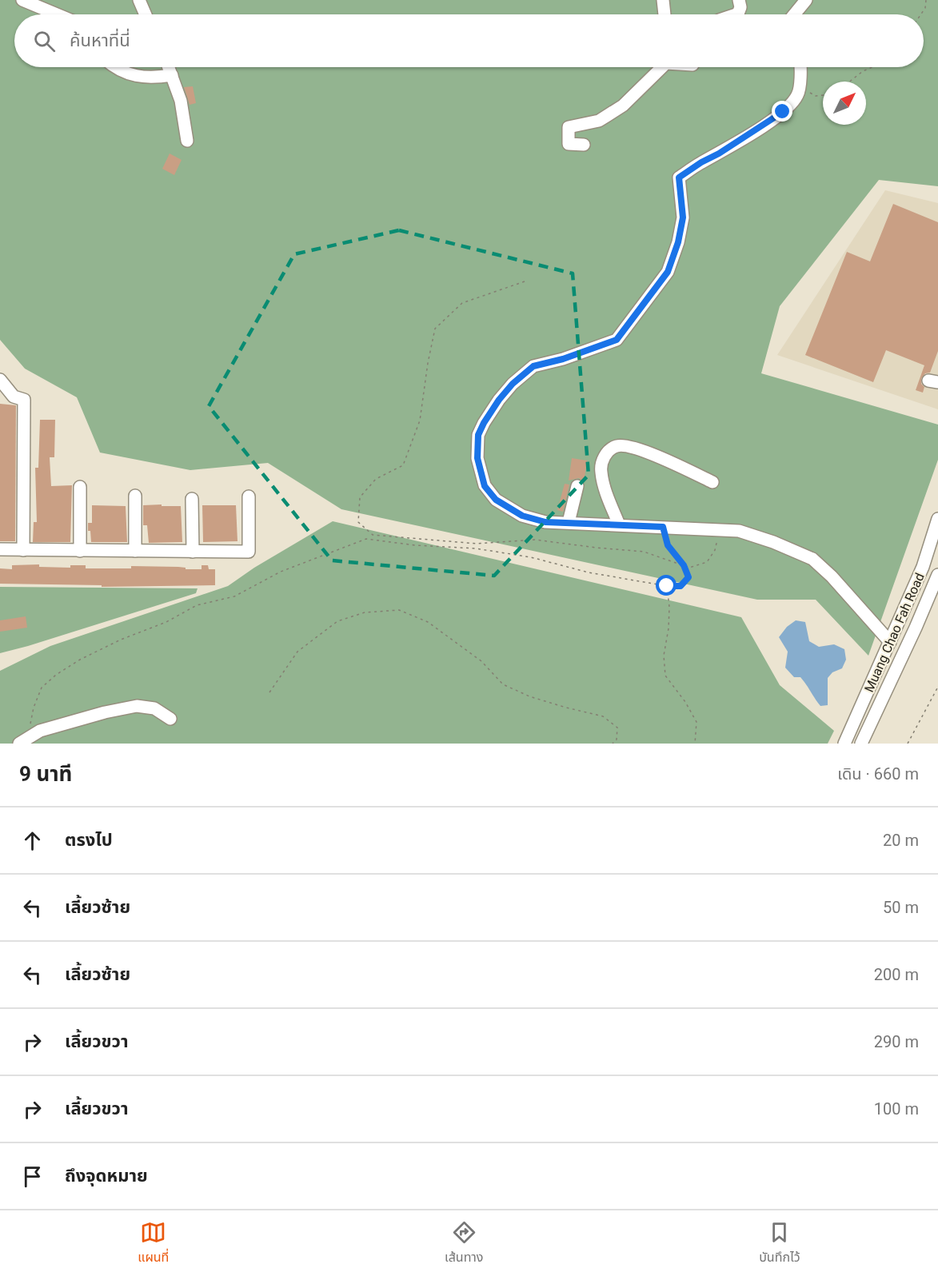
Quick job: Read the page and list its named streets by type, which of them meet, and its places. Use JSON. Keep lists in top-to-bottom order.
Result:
{
  "streets": {
    "street": ["Muang Chao Fah Road"]
  },
  "north": "top right",
  "page": {
    "search": "ค้นหาที่นี่",
    "heading": ["9 นาที", "เดิน · 660 m"],
    "list": [
      ["ตรงไป", "20 m"],
      ["เลี้ยวซ้าย", "50 m"],
      ["เลี้ยวซ้าย", "200 m"],
      ["เลี้ยวขวา", "290 m"],
      ["เลี้ยวขวา", "100 m"],
      "ถึงจุดหมาย"
    ],
    "nav": ["แผนที่", "เส้นทาง", "บันทึกไว้"]
  }
}
